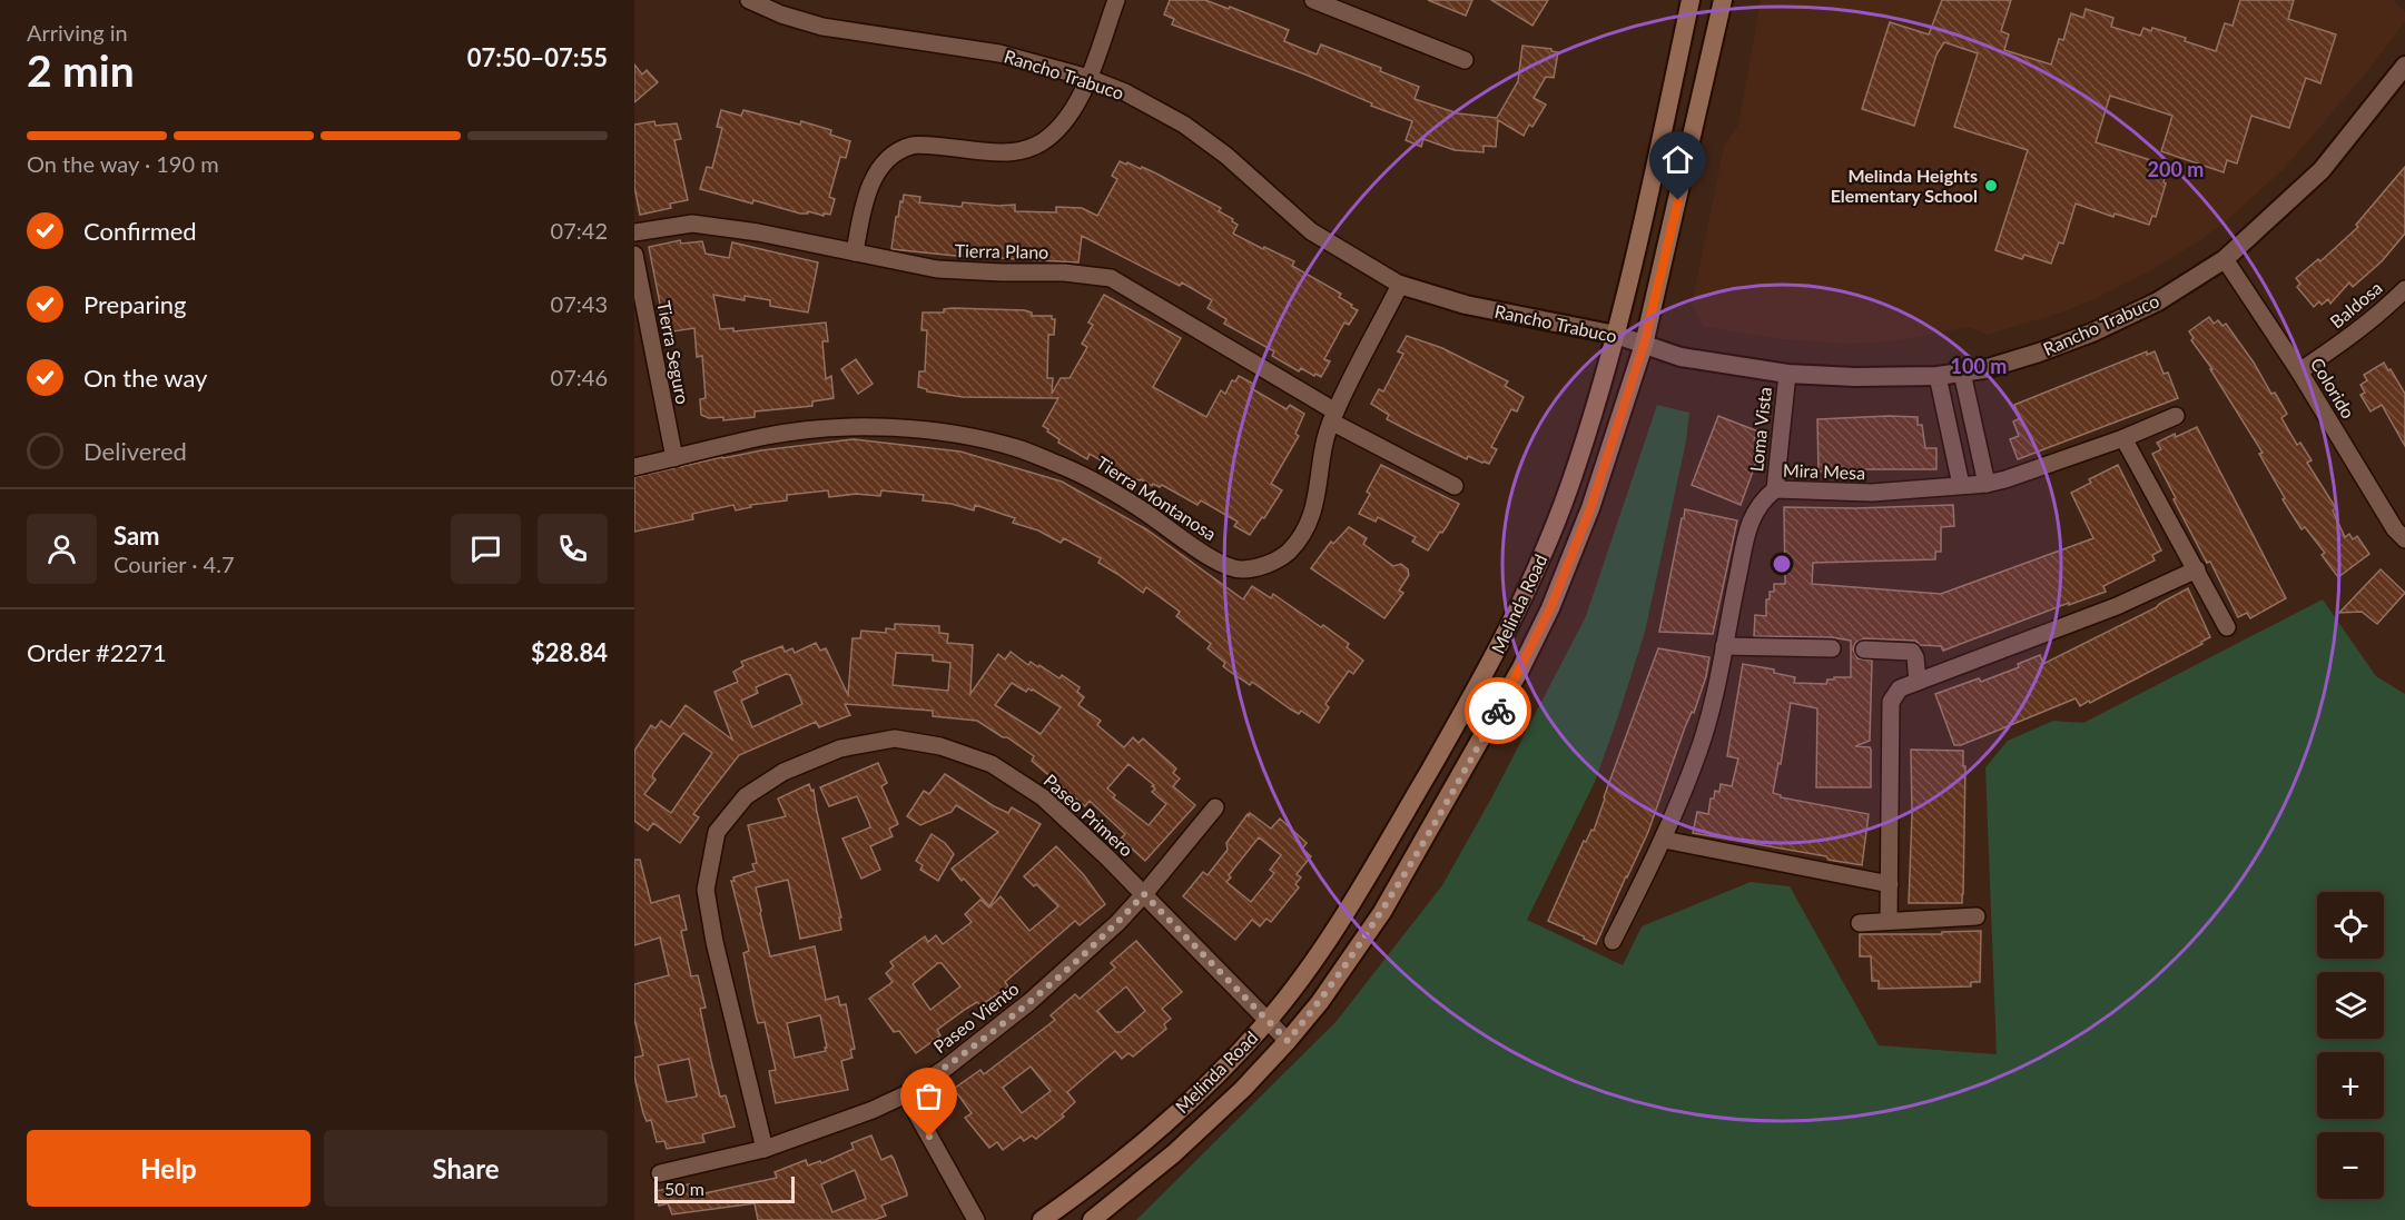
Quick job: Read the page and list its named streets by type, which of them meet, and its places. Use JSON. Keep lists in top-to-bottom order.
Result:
{
  "streets": {
    "main road": ["Melinda Road"],
    "street": [
      "Rancho Trabuco",
      "Tierra Plano",
      "Baldosa",
      "Tierra Seguro",
      "Colorido",
      "Loma Vista",
      "Mira Mesa",
      "Tierra Montanosa",
      "Paseo Primero",
      "Paseo Viento"
    ]
  },
  "crossings": [
    ["Rancho Trabuco", "Colorido"],
    ["Rancho Trabuco", "Loma Vista"],
    ["Rancho Trabuco", "Tierra Montanosa"],
    ["Rancho Trabuco", "Melinda Road"],
    ["Tierra Plano", "Tierra Montanosa"],
    ["Baldosa", "Colorido"],
    ["Tierra Seguro", "Tierra Montanosa"],
    ["Loma Vista", "Mira Mesa"],
    ["Melinda Road", "Paseo Primero"],
    ["Paseo Primero", "Paseo Viento"]
  ],
  "places": ["Melinda Heights Elementary School"],
  "scale_bar": "50 m",
  "page": {
    "heading": ["2 min", "Arriving in", "07:50–07:55"],
    "panel": [
      "Sam",
      "Courier · 4.7",
      "Order #2271",
      "$28.84"
    ],
    "bar": "On the way · 190 m",
    "list": [
      ["Confirmed", "07:42"],
      ["Preparing", "07:43"],
      ["On the way", "07:46"],
      "Delivered"
    ],
    "map_buttons": ["+", "−"],
    "buttons": ["Help", "Share"],
    "scale": "50 m"
  },
  "rings": ["200 m", "100 m"]
}
